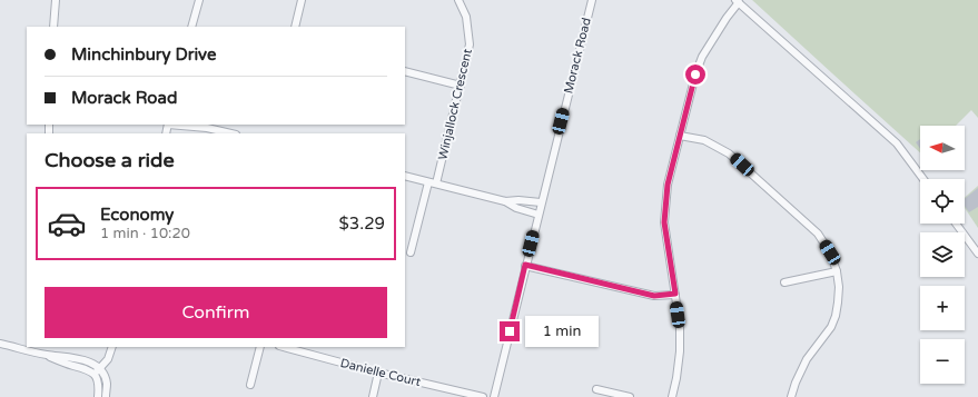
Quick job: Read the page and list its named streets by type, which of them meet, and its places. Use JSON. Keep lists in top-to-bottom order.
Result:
{
  "streets": {
    "street": ["Morack Road", "Winjallock Crescent", "Danielle Court"]
  },
  "north": "left",
  "page": {
    "banner": ["Minchinbury Drive", "Morack Road"],
    "map_buttons": ["+", "−"],
    "heading": "Choose a ride",
    "list": [
      {
        "name": "Economy",
        "note": "1 min · 10:20",
        "value": "$3.29"
      }
    ],
    "buttons": "Confirm",
    "bubble": "1 min"
  }
}
